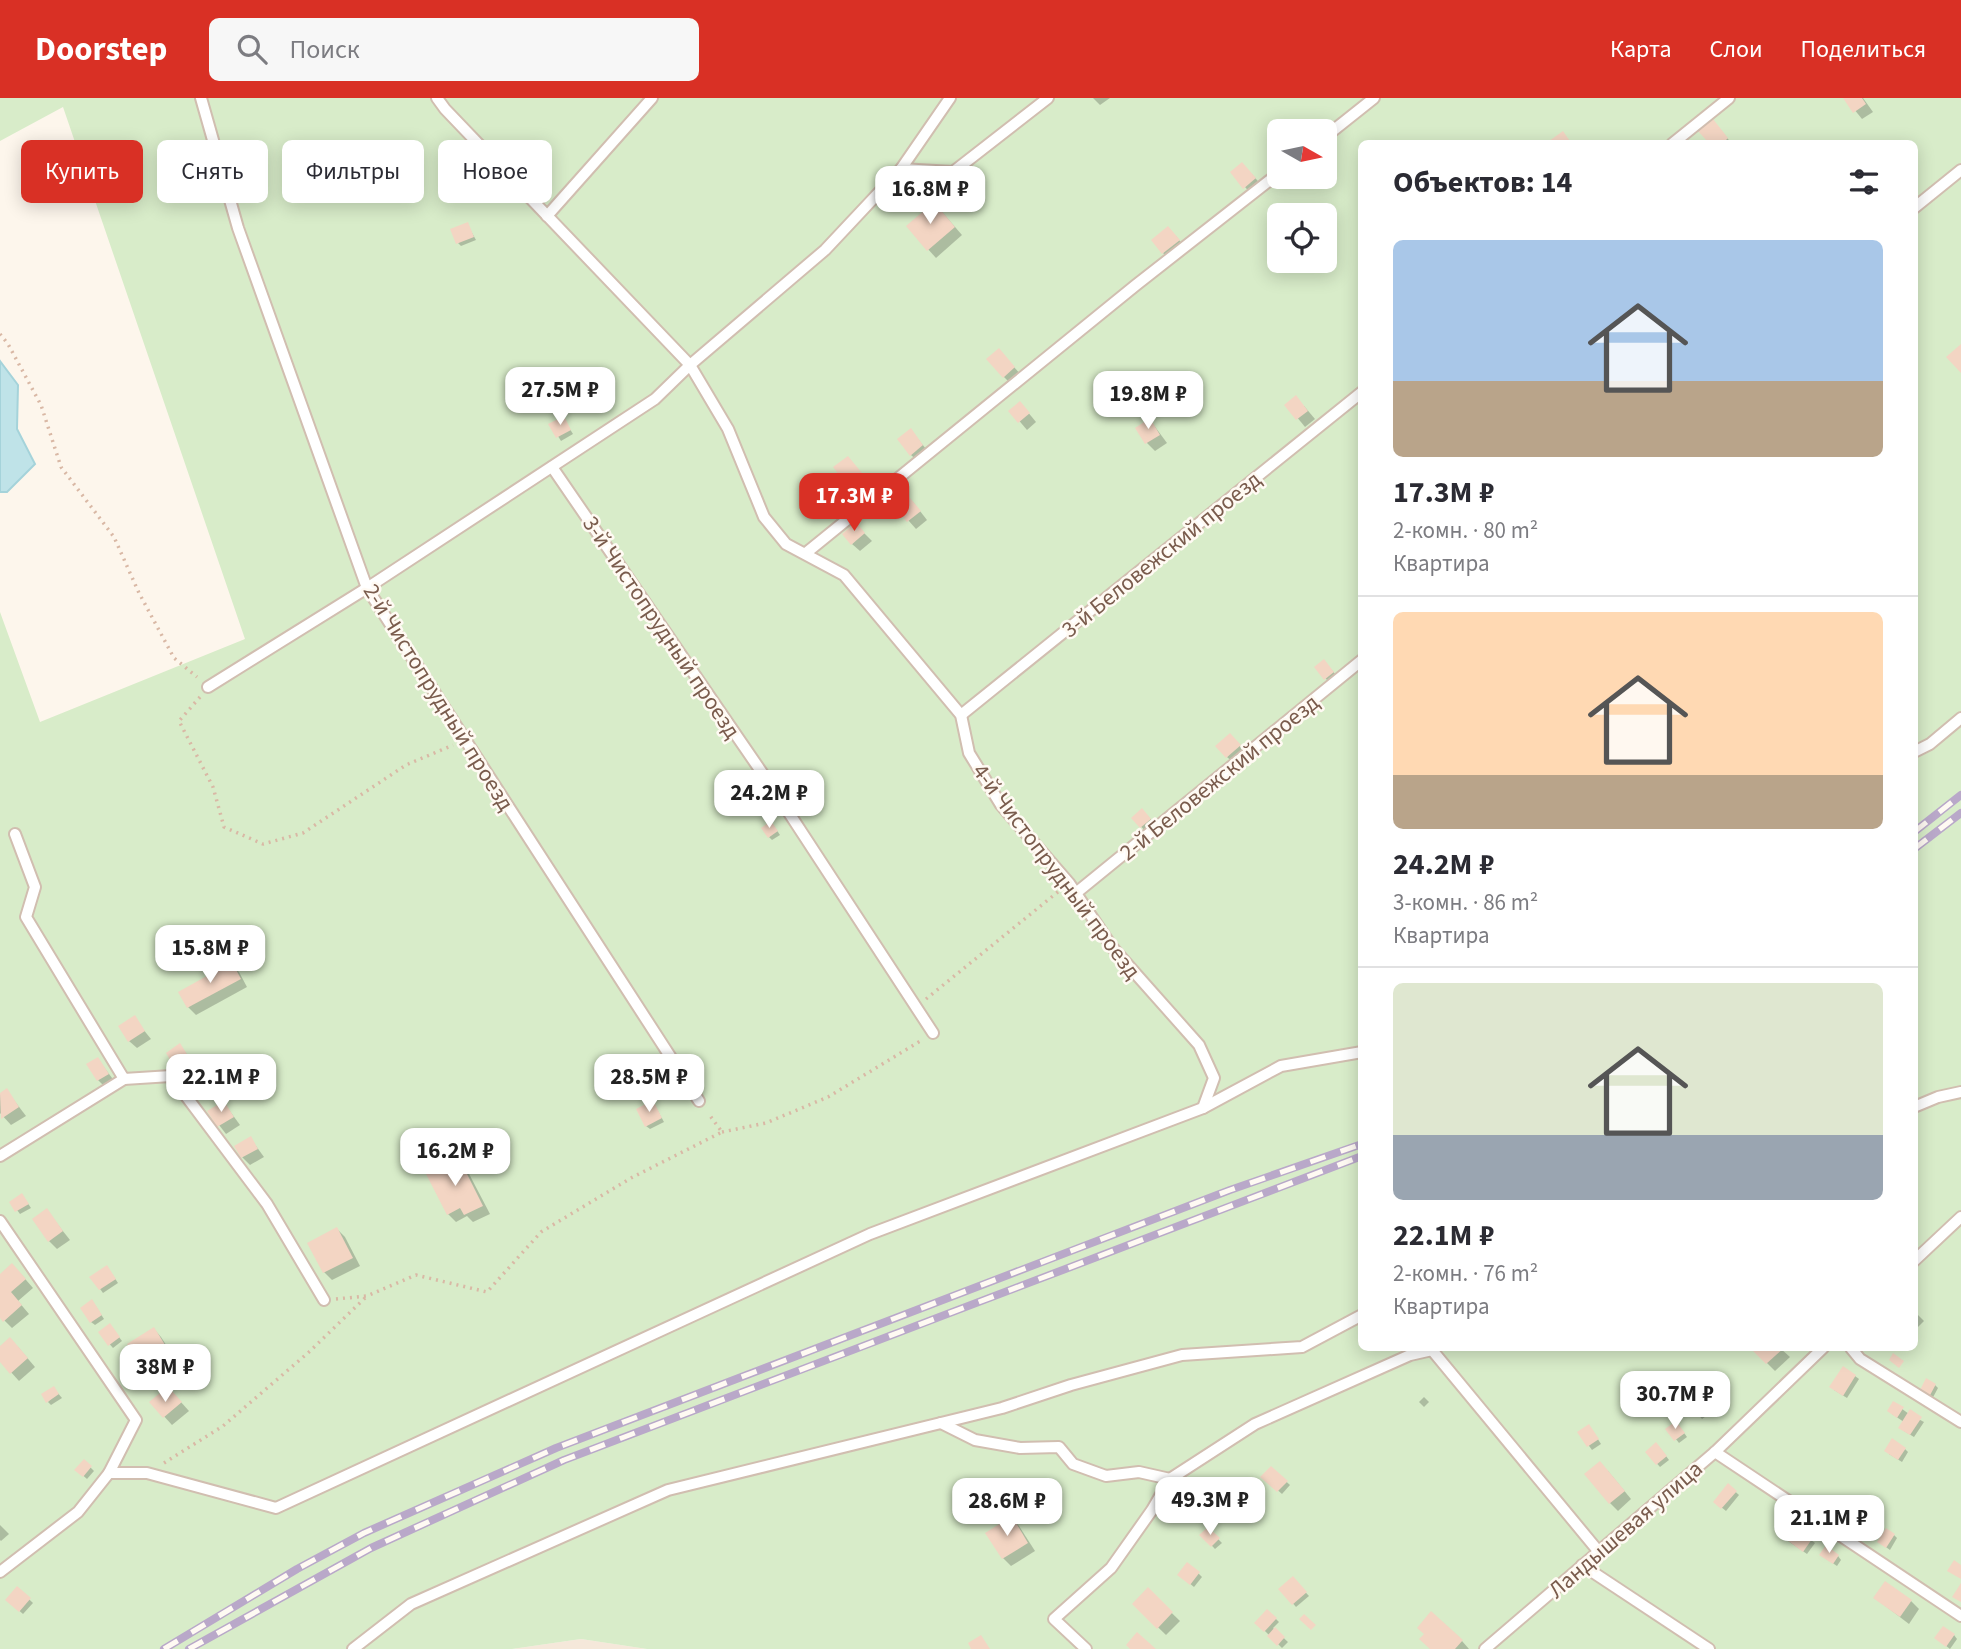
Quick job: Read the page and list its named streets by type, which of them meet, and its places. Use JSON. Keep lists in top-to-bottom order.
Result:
{
  "streets": {
    "lane": [
      "3-й Беловежский проезд",
      "3-й Чистопрудный проезд",
      "2-й Чистопрудный проезд",
      "2-й Беловежский проезд",
      "4-й Чистопрудный проезд",
      "Ландышевая улица"
    ]
  },
  "crossings": [
    ["3-й Беловежский проезд", "4-й Чистопрудный проезд"],
    ["2-й Беловежский проезд", "4-й Чистопрудный проезд"]
  ],
  "north": "right",
  "page": {
    "header": "Doorstep",
    "search": "Поиск",
    "nav": ["Карта", "Слои", "Поделиться"],
    "chip": [
      "Купить",
      "Снять",
      "Фильтры",
      "Новое"
    ],
    "heading": "Объектов: 14",
    "price": [
      "16.8M ₽",
      "27.5M ₽",
      "19.8M ₽",
      "17.3M ₽",
      "24.2M ₽",
      "15.8M ₽",
      "22.1M ₽",
      "28.5M ₽",
      "16.2M ₽",
      "38M ₽",
      "30.7M ₽",
      "49.3M ₽",
      "28.6M ₽",
      "21.1M ₽"
    ],
    "list": [
      {
        "name": "17.3M ₽",
        "note": "2-комн. · 80 m² · Квартира"
      },
      {
        "name": "24.2M ₽",
        "note": "3-комн. · 86 m² · Квартира"
      },
      {
        "name": "22.1M ₽",
        "note": "2-комн. · 76 m² · Квартира"
      }
    ]
  }
}
